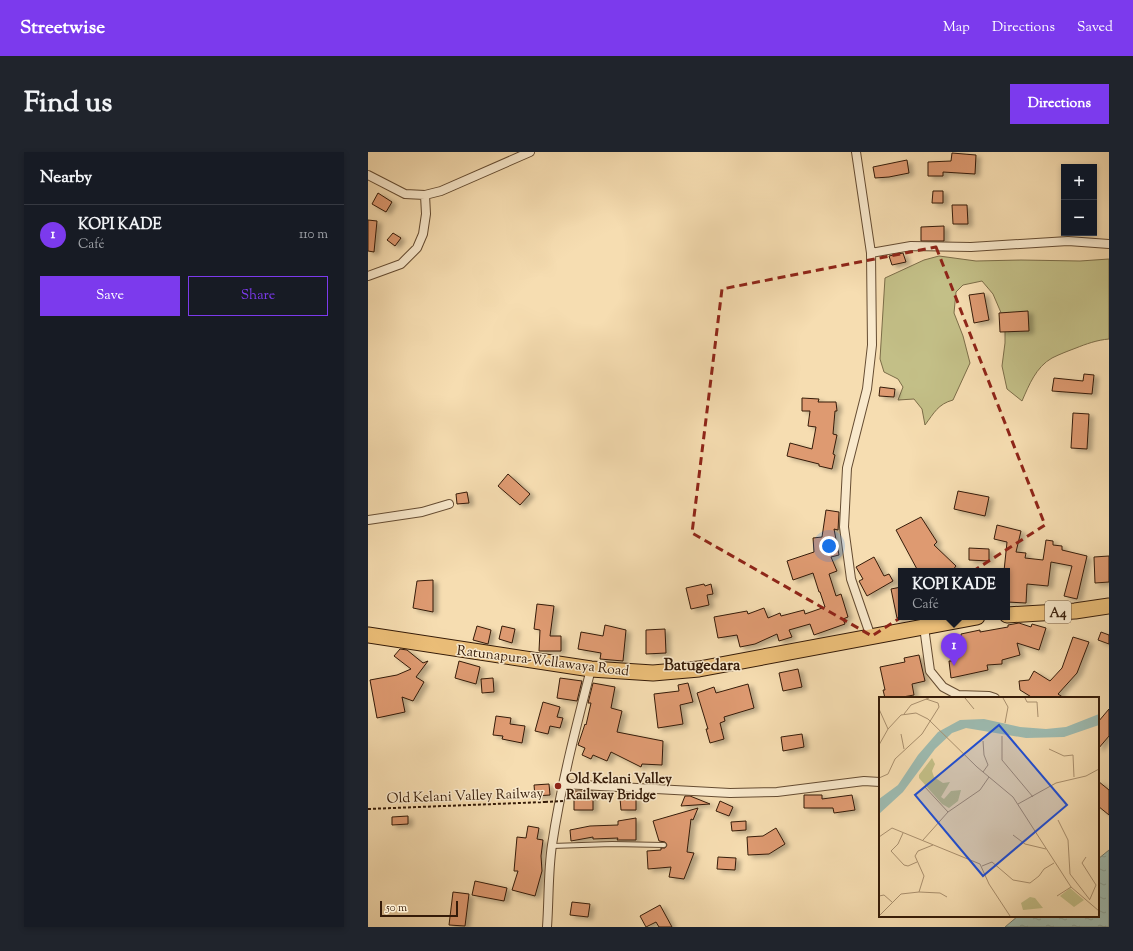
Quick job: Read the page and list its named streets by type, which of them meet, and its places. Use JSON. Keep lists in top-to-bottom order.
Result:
{
  "streets": {
    "highway": ["A4", "Ratunapura-Wellawaya Road"],
    "path": ["Old Kelani Valley Railway"]
  },
  "districts": ["Batugedara"],
  "places": ["Old Kelani Valley Railway Bridge"],
  "scale_bar": "50 m",
  "page": {
    "header": "Streetwise",
    "nav": ["Map", "Directions", "Saved"],
    "title": "Find us",
    "buttons": [
      "Directions",
      ["Save", "Share"]
    ],
    "heading": "Nearby",
    "map_buttons": ["+", "−"],
    "list": [
      {
        "mark": "1",
        "name": "KOPI KADE",
        "note": "Café",
        "value": "110 m"
      }
    ],
    "popup": ["KOPI KADE", "Café"],
    "pins": "1",
    "scale": "50 m"
  }
}
